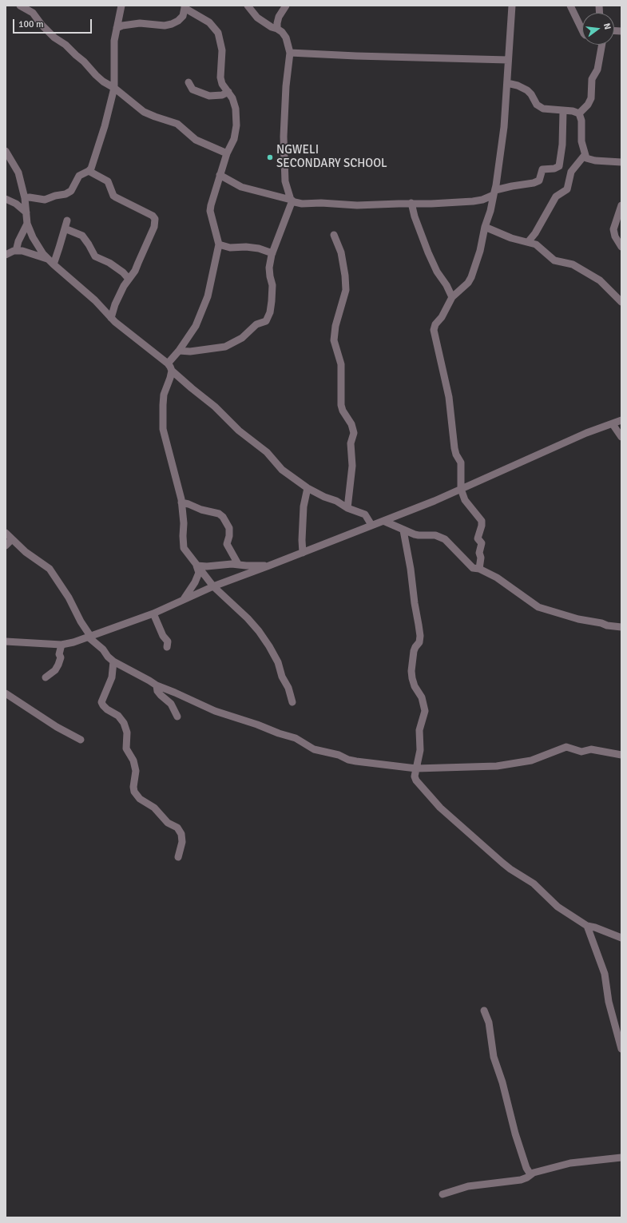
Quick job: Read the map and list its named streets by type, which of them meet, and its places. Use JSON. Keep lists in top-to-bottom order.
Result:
{
  "places": ["NGWELI SECONDARY SCHOOL"],
  "scale_bar": "100 m",
  "north": "right"
}
